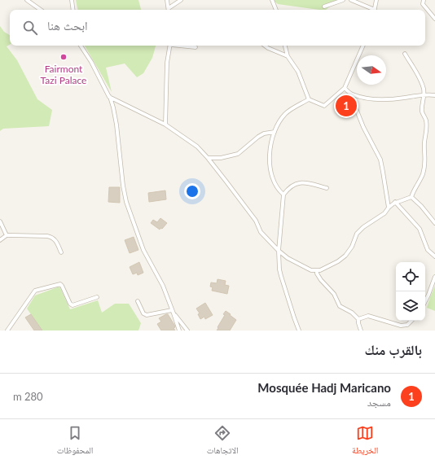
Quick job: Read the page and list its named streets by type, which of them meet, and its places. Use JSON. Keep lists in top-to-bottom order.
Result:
{
  "places": ["Fairmont Tazi Palace"],
  "north": "right",
  "page": {
    "search": "ابحث هنا",
    "pins": "1",
    "heading": "بالقرب منك",
    "list": [
      {
        "mark": "1",
        "name": "Mosquée Hadj Maricano",
        "note": "مسجد",
        "value": "280 m"
      }
    ],
    "nav": ["الخريطة", "الاتجاهات", "المحفوظات"]
  }
}
